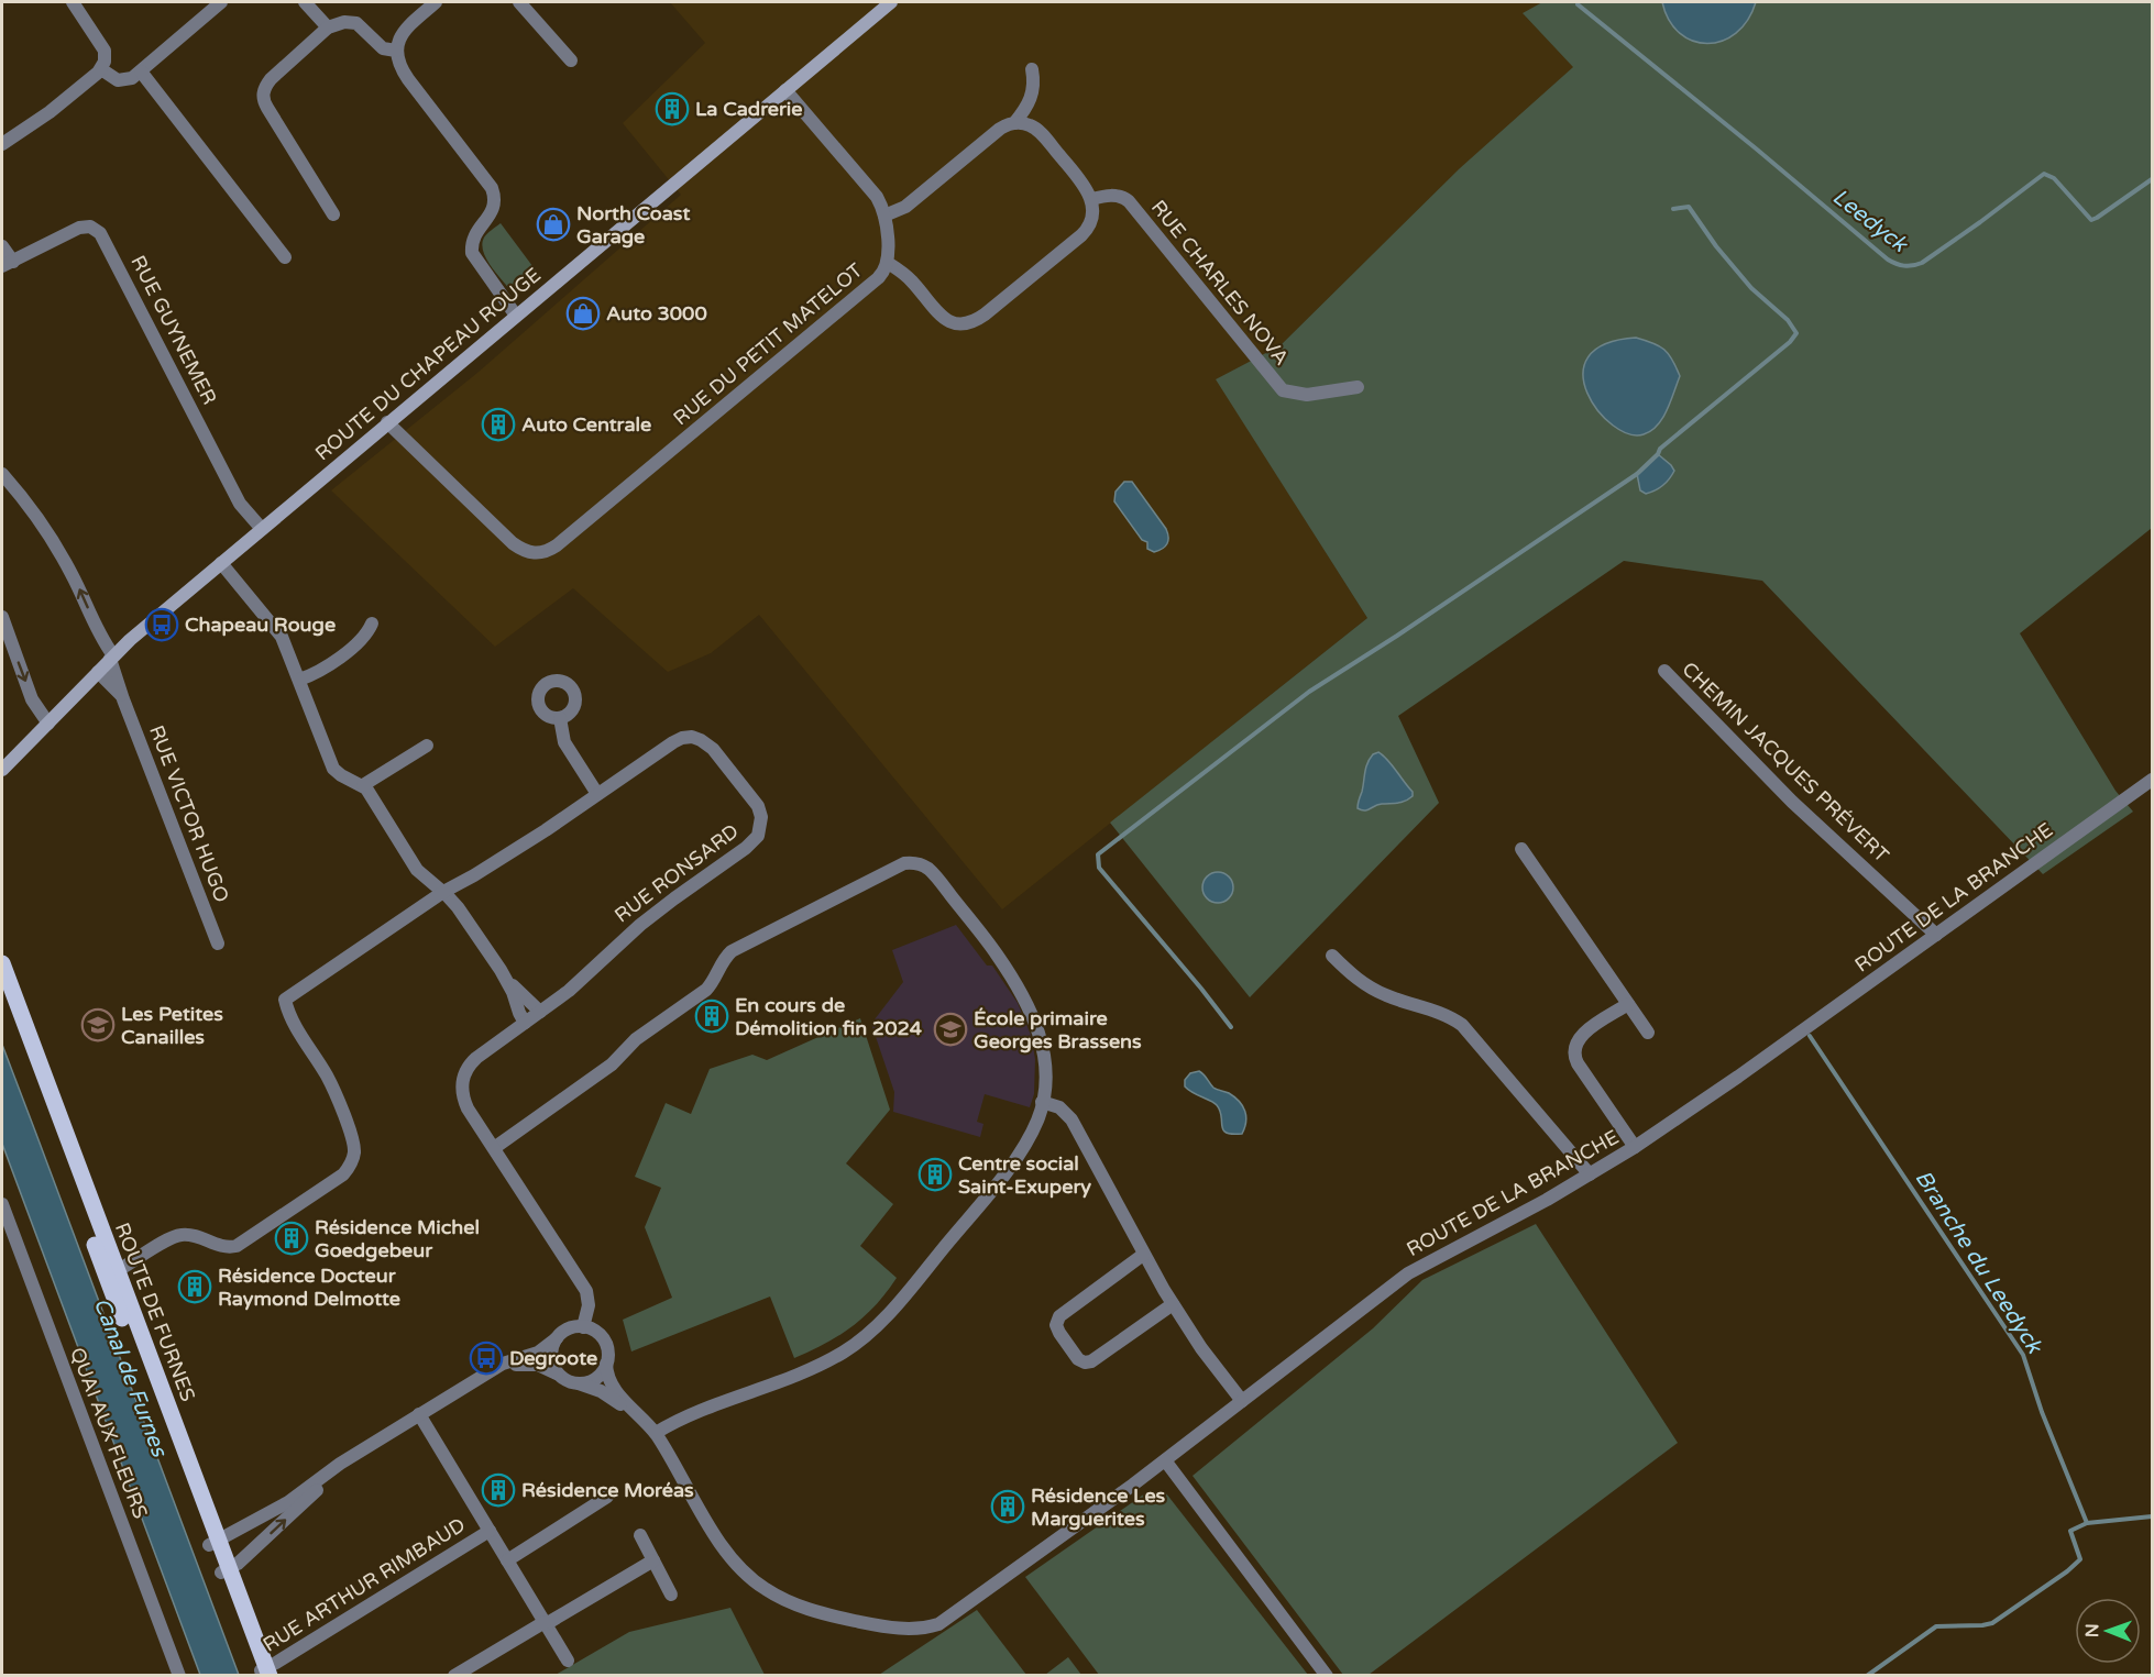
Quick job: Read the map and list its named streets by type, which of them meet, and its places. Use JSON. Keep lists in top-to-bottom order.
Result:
{
  "streets": {
    "main road": ["ROUTE DE FURNES"],
    "street": [
      "RUE CHARLES NOVA",
      "RUE GUYNEMER",
      "RUE DU PETIT MATELOT",
      "ROUTE DU CHAPEAU ROUGE",
      "CHEMIN JACQUES PRÉVERT",
      "RUE VICTOR HUGO",
      "RUE RONSARD",
      "ROUTE DE LA BRANCHE",
      "QUAI AUX FLEURS",
      "RUE ARTHUR RIMBAUD"
    ]
  },
  "crossings": [
    ["RUE GUYNEMER", "ROUTE DU CHAPEAU ROUGE"],
    ["RUE DU PETIT MATELOT", "ROUTE DU CHAPEAU ROUGE"],
    ["ROUTE DU CHAPEAU ROUGE", "RUE VICTOR HUGO"],
    ["CHEMIN JACQUES PRÉVERT", "ROUTE DE LA BRANCHE"],
    ["RUE RONSARD", "ROUTE DE FURNES"],
    ["ROUTE DE FURNES", "RUE ARTHUR RIMBAUD"]
  ],
  "water": ["Leedyck", "Branche du Leedyck", "Canal de Furnes"],
  "places": {
    "building": [
      "La Cadrerie",
      "Auto Centrale",
      "En cours de Démolition fin 2024",
      "Centre social Saint-Exupery",
      "Résidence Michel Goedgebeur",
      "Résidence Docteur Raymond Delmotte",
      "Résidence Moréas",
      "Résidence Les Marguerites"
    ],
    "shop": ["North Coast Garage", "Auto 3000"],
    "bus stop": ["Chapeau Rouge", "Degroote"],
    "school or university": ["Les Petites Canailles", "École primaire Georges Brassens"]
  },
  "north": "left"
}
